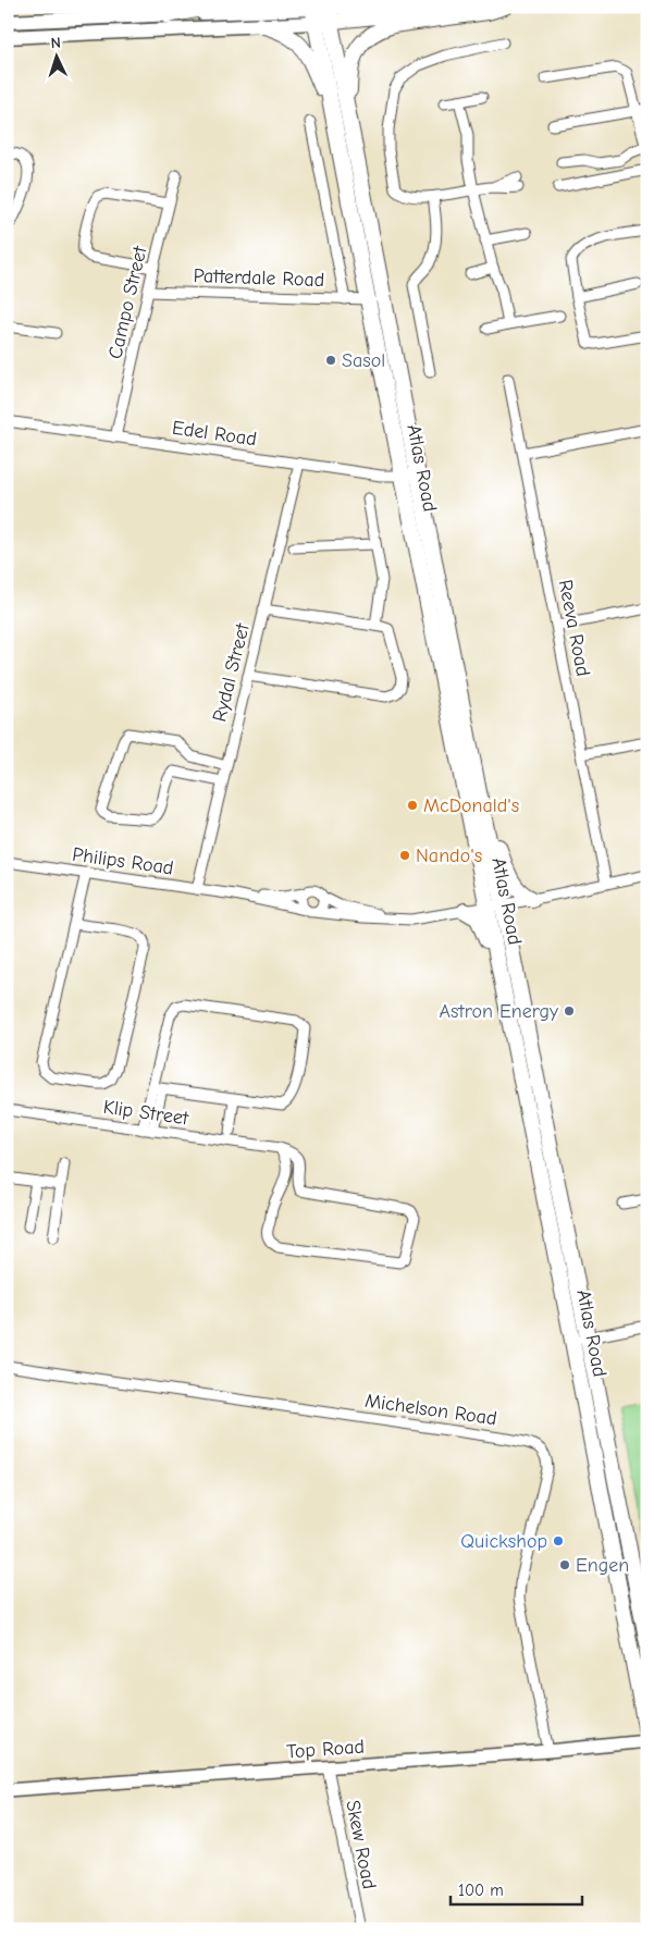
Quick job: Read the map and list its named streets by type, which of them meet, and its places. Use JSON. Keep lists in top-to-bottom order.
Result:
{
  "streets": {
    "main road": ["Atlas Road"],
    "street": [
      "Patterdale Road",
      "Campo Street",
      "Edel Road",
      "Reeva Road",
      "Rydal Street",
      "Philips Road",
      "Klip Street",
      "Michelson Road",
      "Top Road",
      "Skew Road"
    ]
  },
  "crossings": [
    ["Patterdale Road", "Campo Street"],
    ["Patterdale Road", "Atlas Road"],
    ["Campo Street", "Edel Road"],
    ["Edel Road", "Atlas Road"],
    ["Edel Road", "Rydal Street"],
    ["Atlas Road", "Philips Road"],
    ["Atlas Road", "Top Road"],
    ["Reeva Road", "Philips Road"],
    ["Rydal Street", "Philips Road"],
    ["Michelson Road", "Top Road"],
    ["Top Road", "Skew Road"]
  ],
  "places": [
    "Sasol",
    "McDonald's",
    "Nando's",
    "Astron Energy",
    "Quickshop",
    "Engen"
  ],
  "scale_bar": "100 m",
  "north": "top"
}
